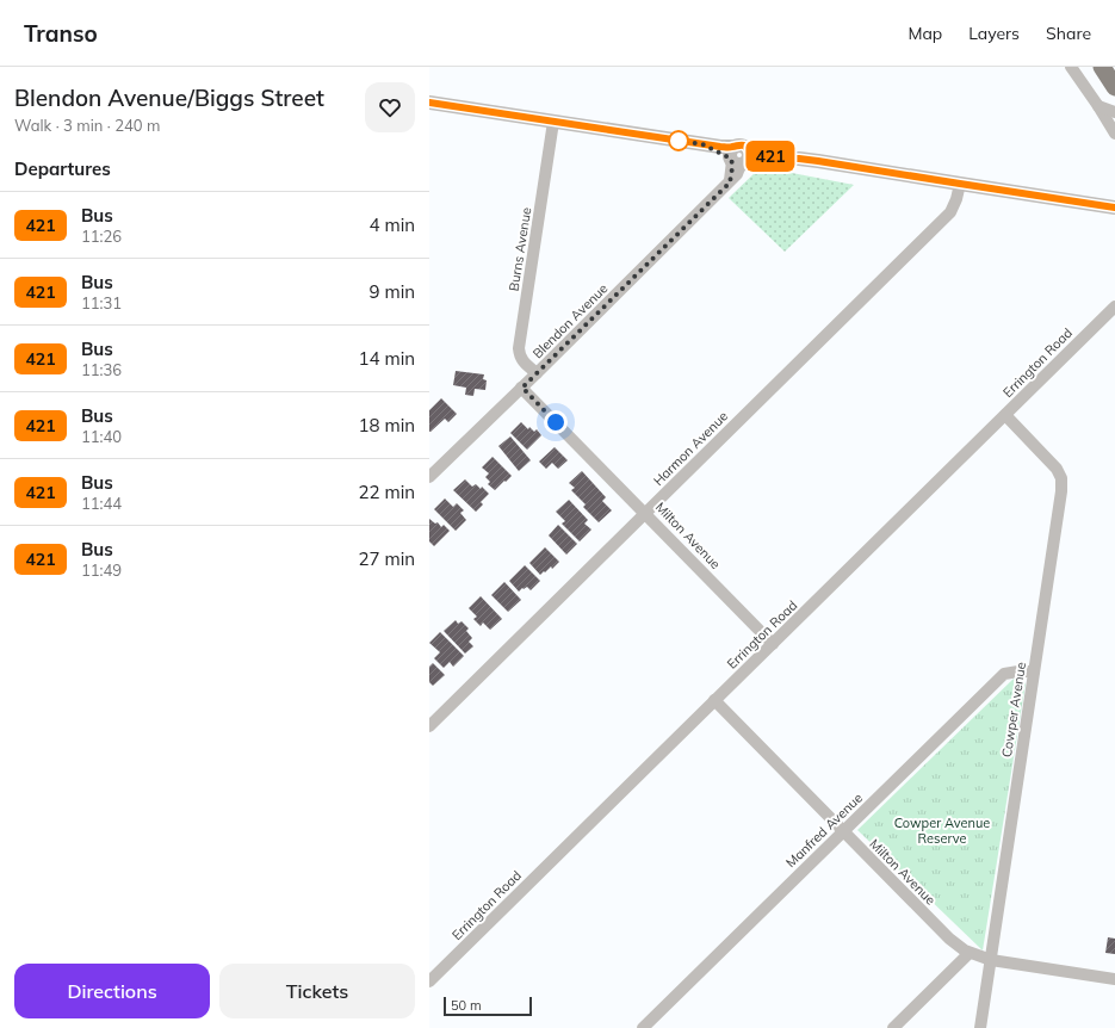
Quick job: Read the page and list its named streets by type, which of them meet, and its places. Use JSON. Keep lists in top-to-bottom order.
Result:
{
  "streets": {
    "street": [
      "Burns Avenue",
      "Blendon Avenue",
      "Errington Road",
      "Harmon Avenue",
      "Milton Avenue",
      "Cowper Avenue",
      "Manfred Avenue"
    ]
  },
  "crossings": [
    ["Burns Avenue", "Blendon Avenue"],
    ["Blendon Avenue", "Milton Avenue"],
    ["Errington Road", "Milton Avenue"],
    ["Errington Road", "Cowper Avenue"],
    ["Harmon Avenue", "Milton Avenue"],
    ["Milton Avenue", "Cowper Avenue"],
    ["Milton Avenue", "Manfred Avenue"],
    ["Cowper Avenue", "Manfred Avenue"]
  ],
  "parks": ["Cowper Avenue Reserve"],
  "lines": ["bus line 421"],
  "scale_bar": "50 m",
  "page": {
    "header": "Transo",
    "nav": ["Map", "Layers", "Share"],
    "heading": [
      ["Blendon Avenue/Biggs Street", "Walk · 3 min · 240 m"],
      "Departures"
    ],
    "on_map": "421",
    "list": [
      {
        "mark": "421",
        "name": "Bus",
        "note": "11:26",
        "value": "4 min"
      },
      {
        "mark": "421",
        "name": "Bus",
        "note": "11:31",
        "value": "9 min"
      },
      {
        "mark": "421",
        "name": "Bus",
        "note": "11:36",
        "value": "14 min"
      },
      {
        "mark": "421",
        "name": "Bus",
        "note": "11:40",
        "value": "18 min"
      },
      {
        "mark": "421",
        "name": "Bus",
        "note": "11:44",
        "value": "22 min"
      },
      {
        "mark": "421",
        "name": "Bus",
        "note": "11:49",
        "value": "27 min"
      }
    ],
    "buttons": ["Directions", "Tickets"],
    "scale": "50 m"
  }
}
